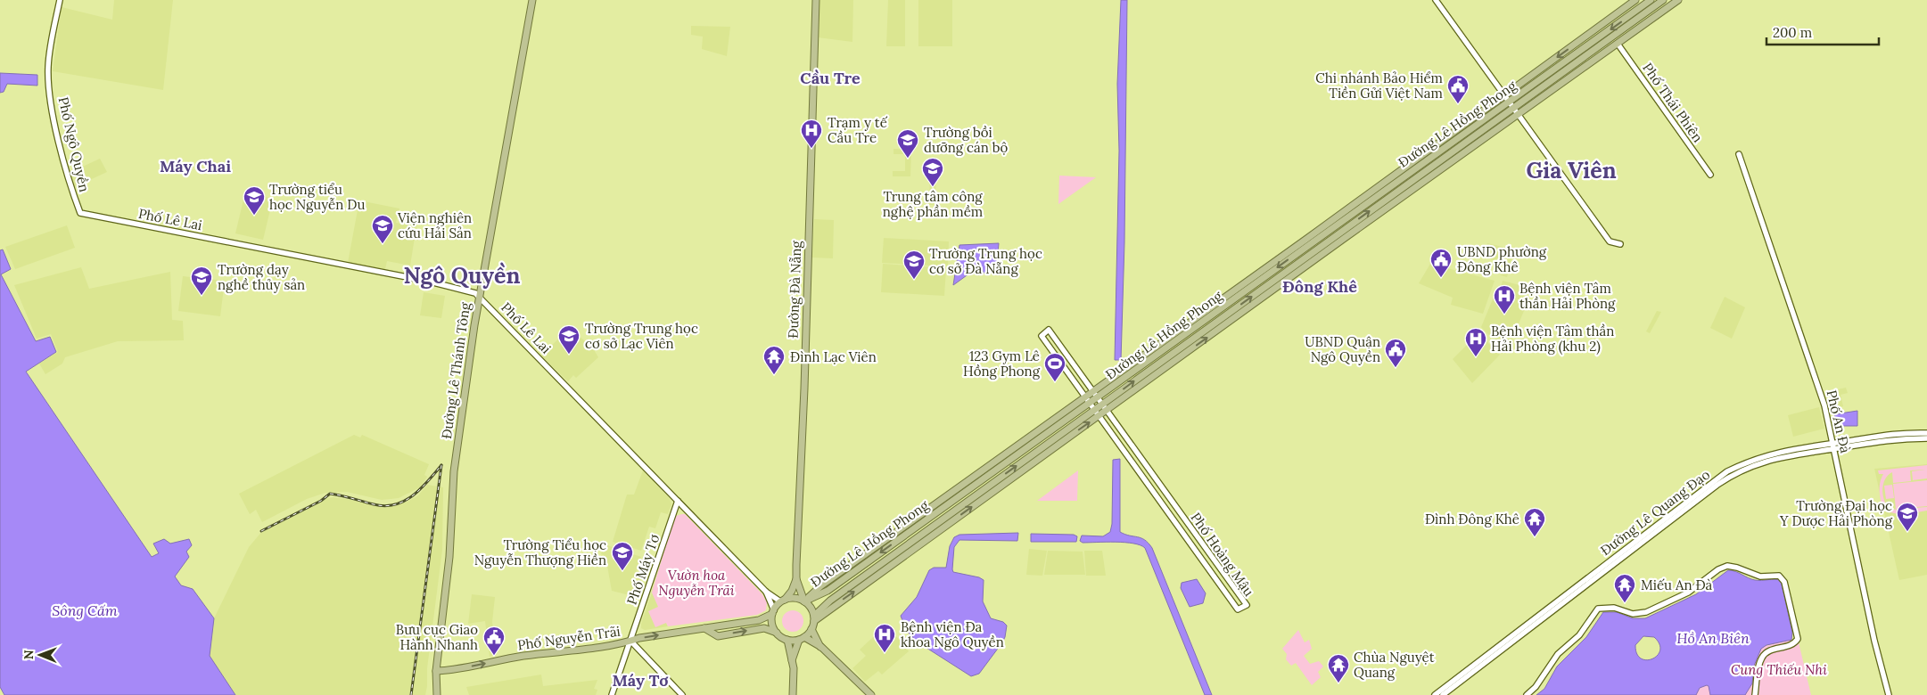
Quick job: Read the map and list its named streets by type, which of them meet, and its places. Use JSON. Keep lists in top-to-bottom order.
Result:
{
  "streets": {
    "main road": [
      "Đường Lê Hồng Phong",
      "Đường Đà Nẵng",
      "Đường Lê Thánh Tông",
      "Phố Nguyễn Trãi"
    ],
    "street": [
      "Phố Thái Phiên",
      "Phố Ngô Quyền",
      "Phố Lê Lai",
      "Phố An Đà",
      "Đường Lê Quang Đạo",
      "Phố Hoàng Mậu",
      "Phố Máy Tơ"
    ]
  },
  "crossings": [
    ["Phố Thái Phiên", "Đường Lê Hồng Phong"],
    ["Đường Lê Hồng Phong", "Phố Lê Lai"],
    ["Đường Lê Hồng Phong", "Đường Đà Nẵng"],
    ["Đường Lê Hồng Phong", "Phố Hoàng Mậu"],
    ["Đường Lê Hồng Phong", "Phố Nguyễn Trãi"],
    ["Phố Ngô Quyền", "Phố Lê Lai"],
    ["Phố Lê Lai", "Đường Đà Nẵng"],
    ["Phố Lê Lai", "Đường Lê Thánh Tông"],
    ["Phố Lê Lai", "Phố Máy Tơ"],
    ["Phố Lê Lai", "Phố Nguyễn Trãi"],
    ["Đường Đà Nẵng", "Phố Nguyễn Trãi"],
    ["Đường Lê Thánh Tông", "Phố Nguyễn Trãi"],
    ["Phố An Đà", "Đường Lê Quang Đạo"],
    ["Phố Máy Tơ", "Phố Nguyễn Trãi"]
  ],
  "one_way": ["Phố Nguyễn Trãi"],
  "districts": [
    "Cầu Tre",
    "Máy Chai",
    "Gia Viên",
    "Ngô Quyền",
    "Đông Khê",
    "Máy Tơ"
  ],
  "water": ["Sông Cấm", "Hồ An Biên"],
  "parks": ["Vườn hoa Nguyễn Trãi", "Cung Thiếu Nhi"],
  "places": {
    "public building": [
      "Chi nhánh Bảo Hiểm Tiền Gửi Việt Nam",
      "UBND phường Đông Khê",
      "UBND Quận Ngô Quyền",
      "Bưu cục Giao Hành Nhanh"
    ],
    "hospital": [
      "Trạm y tế Cầu Tre",
      "Bệnh viện Tâm thần Hải Phòng",
      "Bệnh viện Tâm thần Hải Phòng (khu 2)",
      "Bệnh viện Đa khoa Ngô Quyền"
    ],
    "school or university": [
      "Trường bồi dưỡng cán bộ",
      "Trung tâm công nghệ phần mềm",
      "Trường tiểu học Nguyễn Du",
      "Viện nghiên cứu Hải Sản",
      "Trường Trung học cơ sở Đà Nẵng",
      "Trường dạy nghề thủy sản",
      "Trường Trung học cơ sở Lạc Viên",
      "Trường Đại học Y Dược Hải Phòng",
      "Trường Tiểu học Nguyễn Thượng Hiền"
    ],
    "temple": [
      "Đình Lạc Viên",
      "Đình Đông Khê",
      "Miếu An Đà",
      "Chùa Nguyệt Quang"
    ],
    "sports": ["123 Gym Lê Hồng Phong"]
  },
  "scale_bar": "200 m",
  "north": "left"
}
